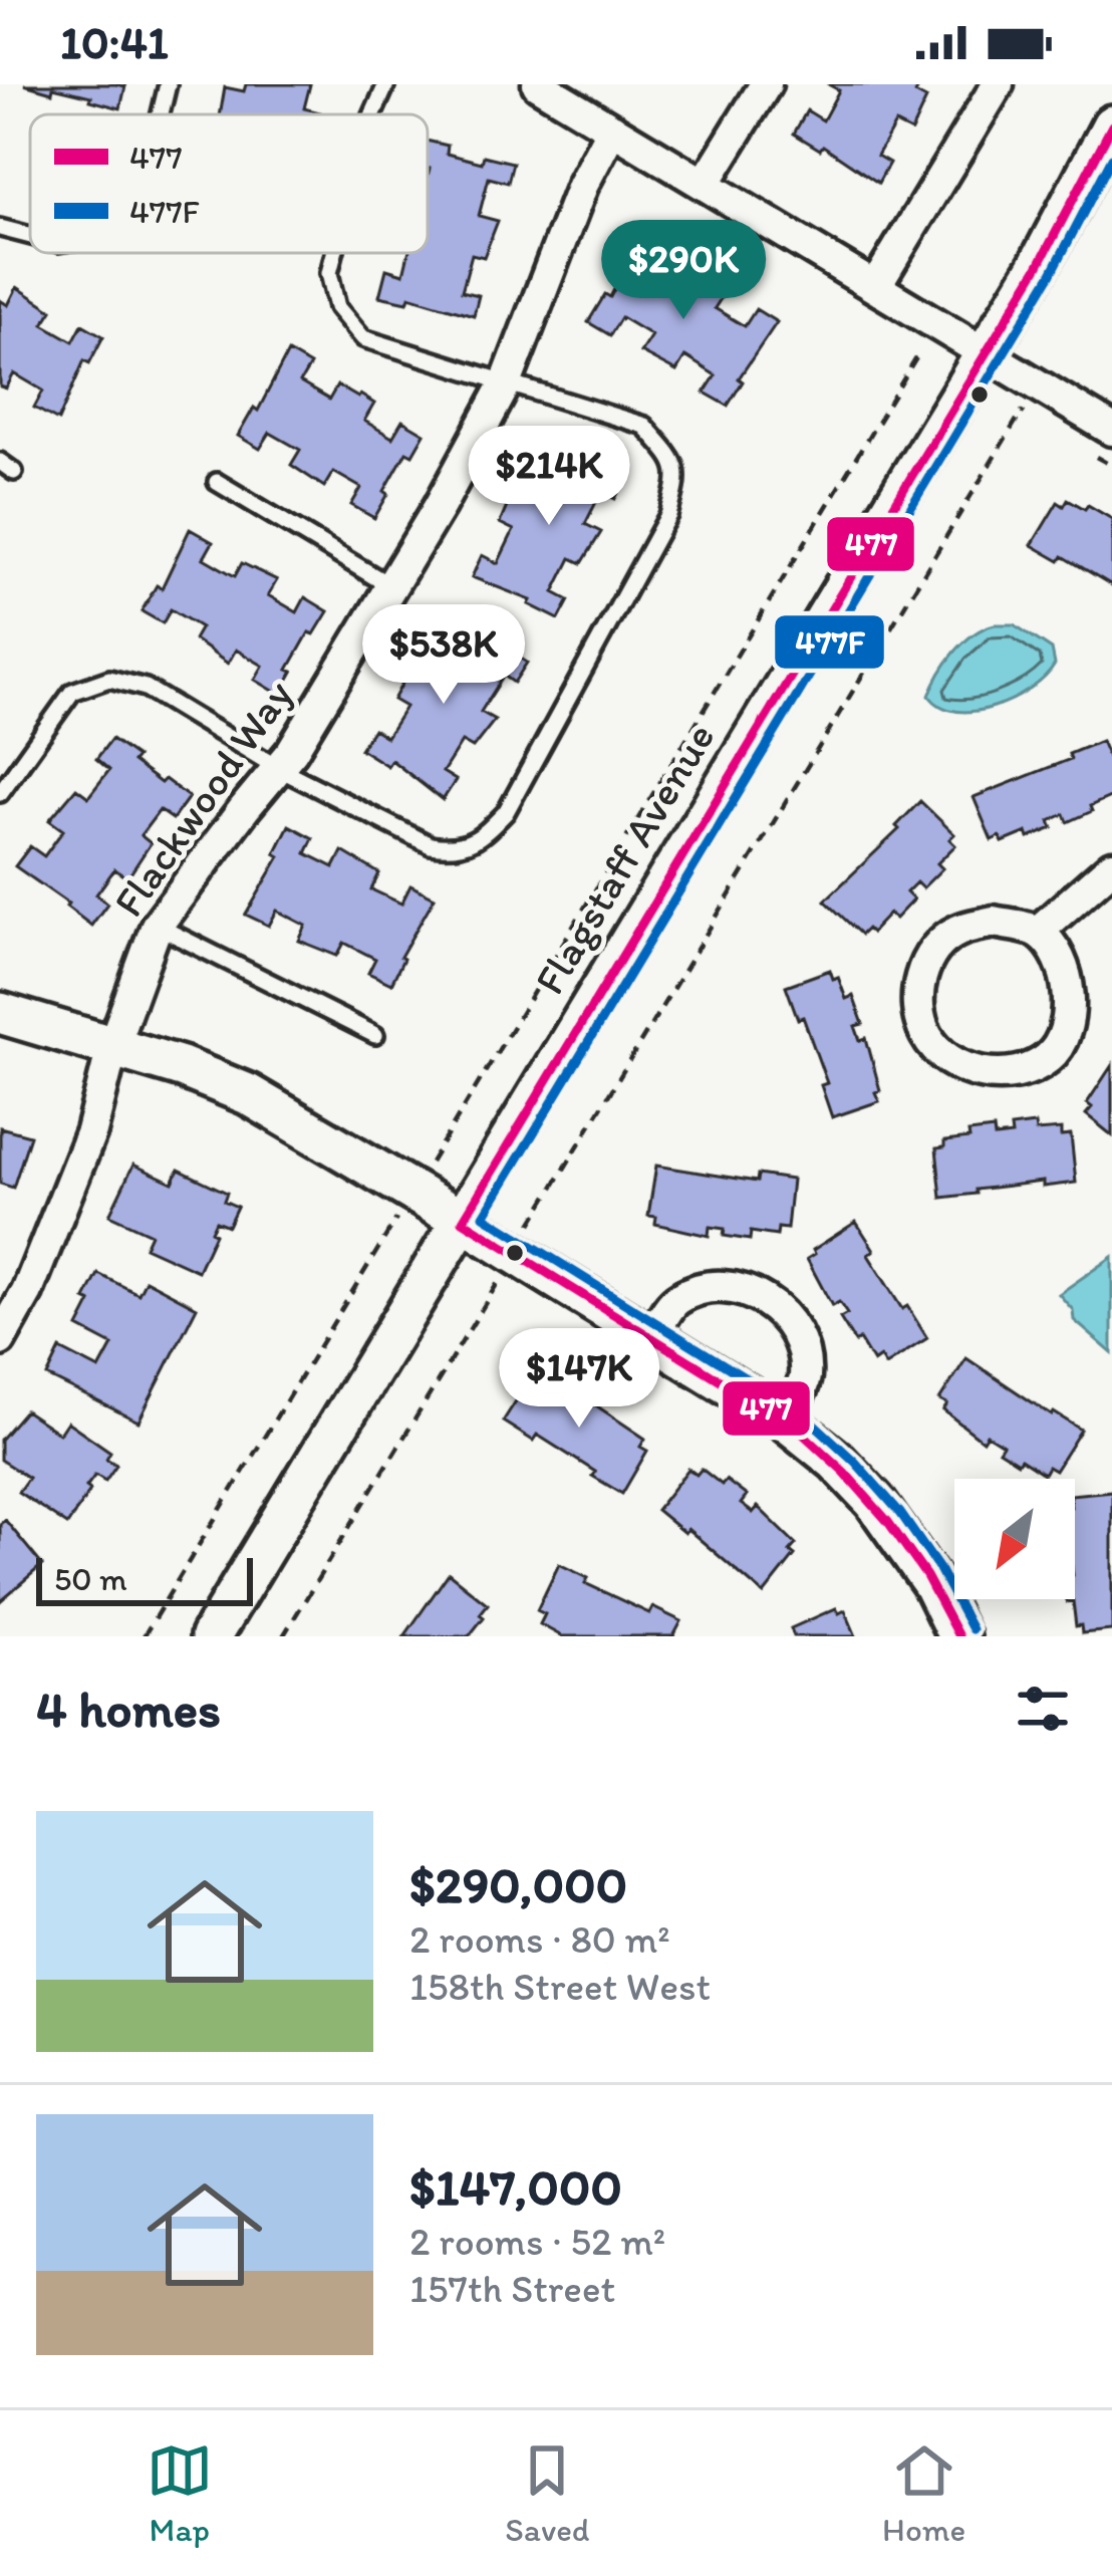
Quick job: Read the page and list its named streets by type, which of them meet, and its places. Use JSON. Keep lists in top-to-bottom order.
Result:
{
  "streets": {
    "street": ["Flackwood Way", "Flagstaff Avenue"]
  },
  "lines": ["transit line 477", "transit line 477F"],
  "legend": ["477", "477F"],
  "scale_bar": "50 m",
  "north": "bottom left",
  "page": {
    "status": "10:41",
    "price": [
      "$290K",
      "$214K",
      "$538K",
      "$147K"
    ],
    "scale": "50 m",
    "heading": "4 homes",
    "list": [
      {
        "name": "$290,000",
        "note": "2 rooms · 80 m² · 158th Street West"
      },
      {
        "name": "$147,000",
        "note": "2 rooms · 52 m² · 157th Street"
      }
    ],
    "tabs": ["Map", "Saved", "Home"]
  }
}
